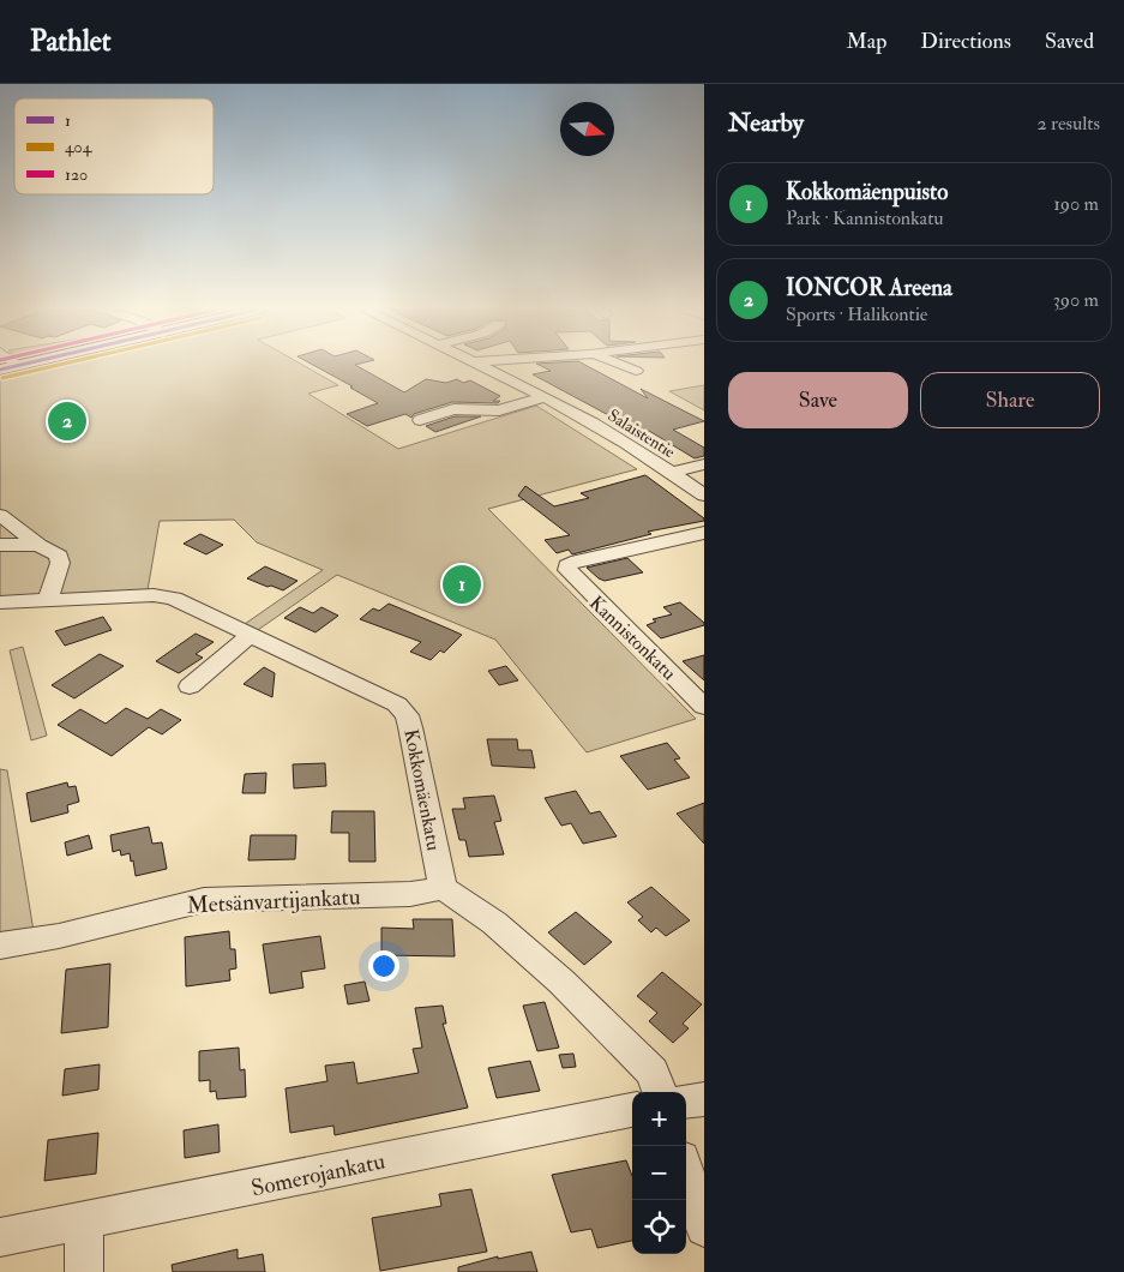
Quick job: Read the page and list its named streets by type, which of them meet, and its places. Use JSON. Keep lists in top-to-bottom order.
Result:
{
  "streets": {
    "street": [
      "Salaistentie",
      "Kannistonkatu",
      "Kokkomäenkatu",
      "Metsänvartijankatu",
      "Somerojankatu"
    ]
  },
  "crossings": [
    ["Kokkomäenkatu", "Metsänvartijankatu"]
  ],
  "lines": ["transit line 1", "transit line 404"],
  "legend": ["1", "404", "120"],
  "north": "right",
  "page": {
    "header": "Pathlet",
    "nav": ["Map", "Directions", "Saved"],
    "heading": ["Nearby", "2 results"],
    "list": [
      {
        "mark": "1",
        "name": "Kokkomäenpuisto",
        "note": "Park · Kannistonkatu",
        "value": "190 m"
      },
      {
        "mark": "2",
        "name": "IONCOR Areena",
        "note": "Sports · Halikontie",
        "value": "390 m"
      }
    ],
    "buttons": ["Save", "Share"],
    "pins": ["2", "1"],
    "map_buttons": ["+", "−"]
  }
}
